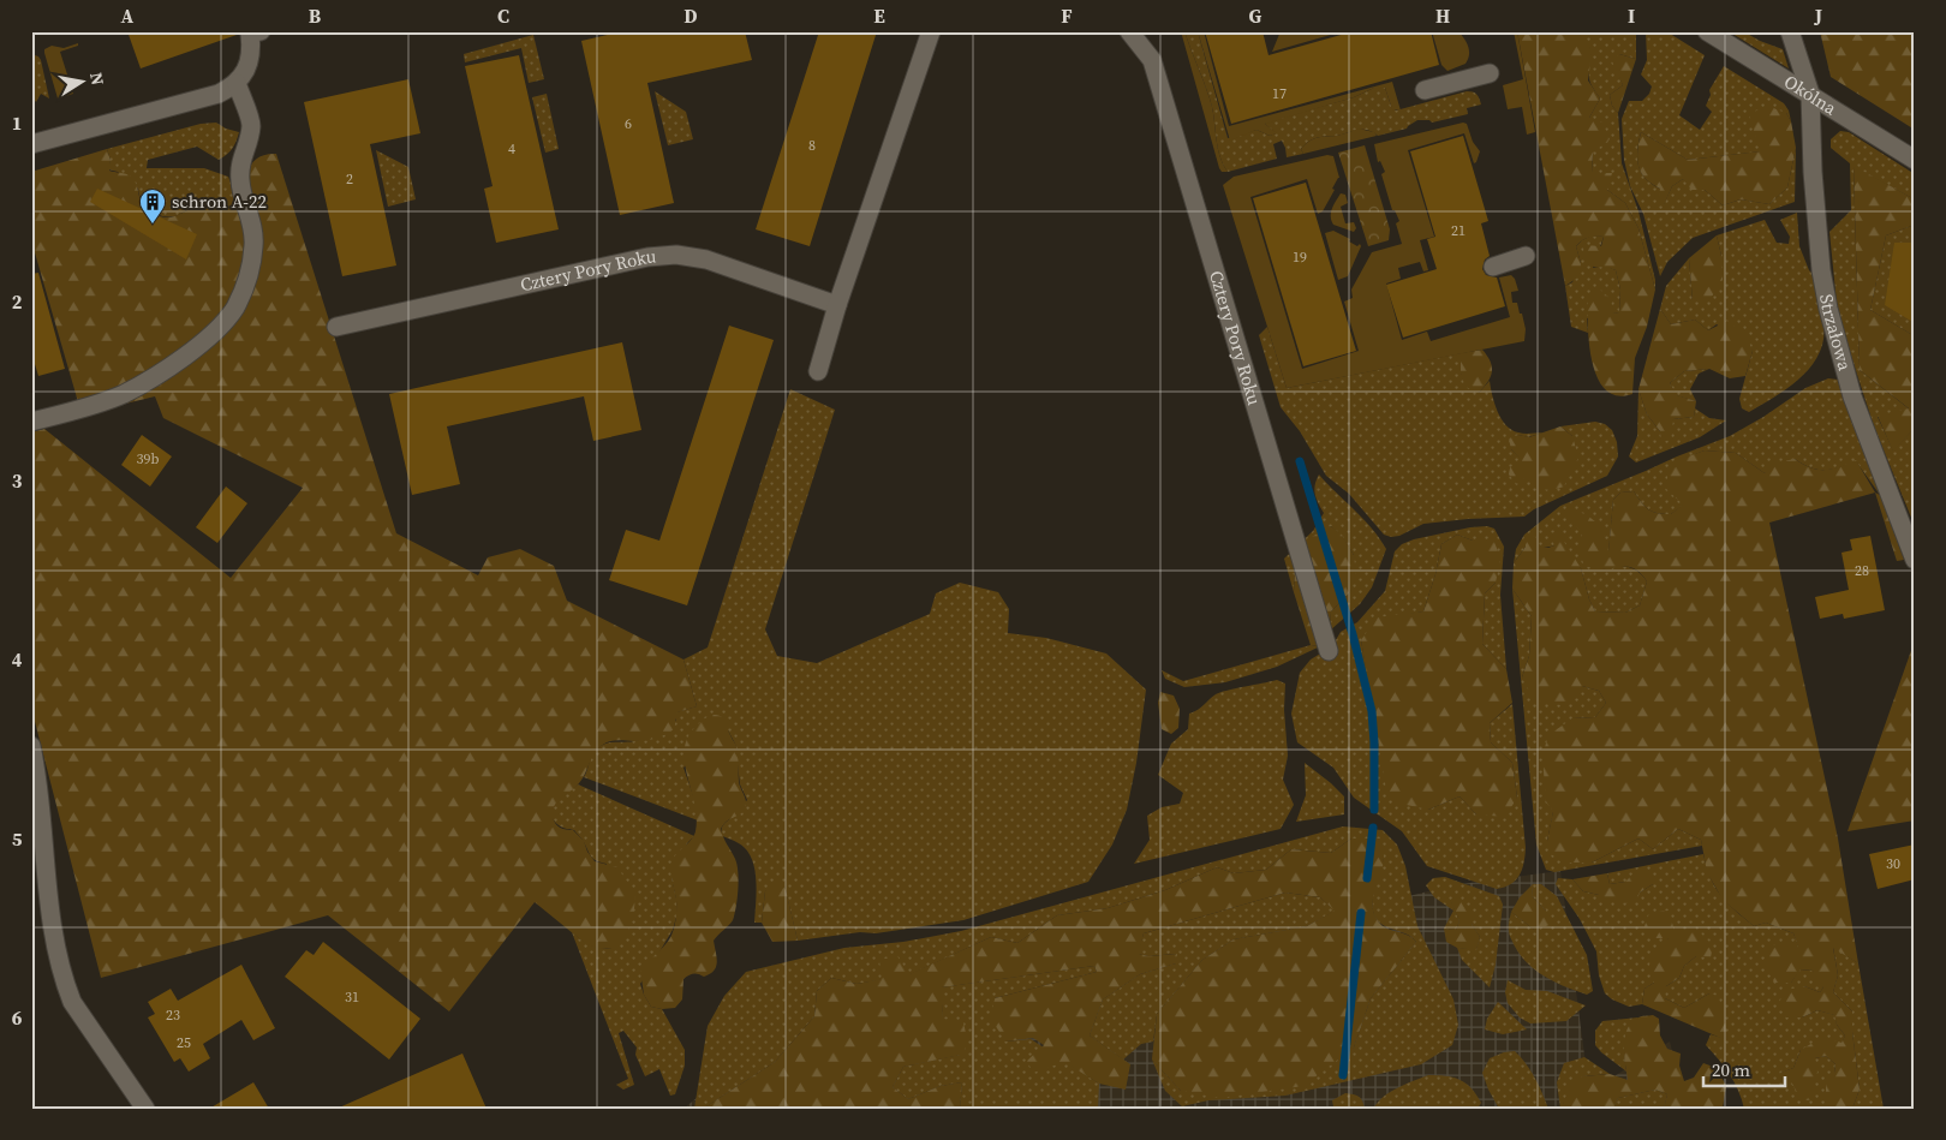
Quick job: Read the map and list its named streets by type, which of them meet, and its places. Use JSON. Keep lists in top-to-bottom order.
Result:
{
  "streets": {
    "street": ["Okólna", "Cztery Pory Roku", "Strzałowa"]
  },
  "crossings": [
    ["Okólna", "Strzałowa"]
  ],
  "places": {
    "building": ["schron A-22"]
  },
  "house_numbers": [
    "17",
    "6",
    "8",
    "4",
    "2",
    "21",
    "19",
    "39b",
    "28",
    "30",
    "31",
    "23",
    "25"
  ],
  "scale_bar": "20 m",
  "north": "right",
  "grid": {
    "columns": [
      "A",
      "B",
      "C",
      "D",
      "E",
      "F",
      "G",
      "H",
      "I",
      "J"
    ],
    "rows": [
      "1",
      "2",
      "3",
      "4",
      "5",
      "6"
    ]
  }
}
